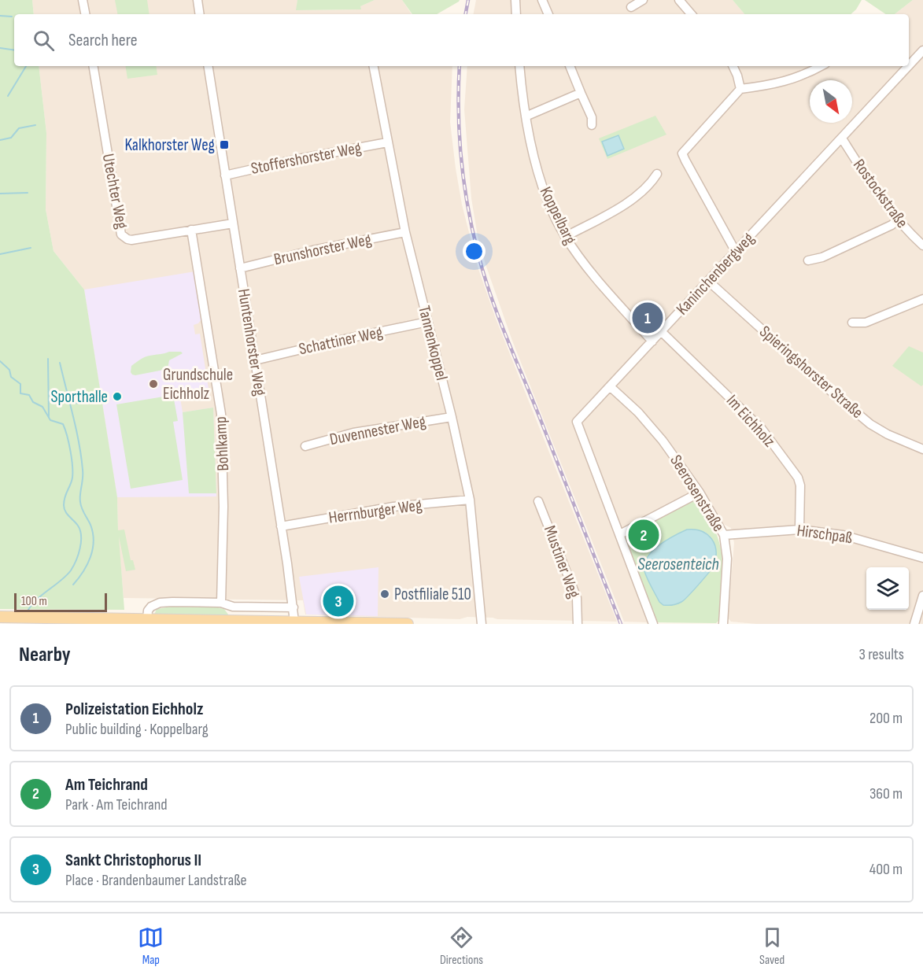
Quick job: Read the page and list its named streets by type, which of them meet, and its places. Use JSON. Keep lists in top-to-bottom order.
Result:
{
  "streets": {
    "street": [
      "Stoffershorster Weg",
      "Utechter Weg",
      "Rostockstraße",
      "Koppelbarg",
      "Brunshorster Weg",
      "Kaninchenbergweg",
      "Schattiner Weg",
      "Huntenhorster Weg",
      "Tannenkoppel",
      "Spieringshorster Straße",
      "Im Eichholz",
      "Duvennester Weg",
      "Bohlkamp",
      "Seerosenstraße",
      "Herrnburger Weg",
      "Hirschpaß",
      "Mustiner Weg"
    ]
  },
  "crossings": [
    ["Stoffershorster Weg", "Huntenhorster Weg"],
    ["Stoffershorster Weg", "Tannenkoppel"],
    ["Utechter Weg", "Huntenhorster Weg"],
    ["Utechter Weg", "Bohlkamp"],
    ["Rostockstraße", "Kaninchenbergweg"],
    ["Koppelbarg", "Kaninchenbergweg"],
    ["Brunshorster Weg", "Huntenhorster Weg"],
    ["Brunshorster Weg", "Tannenkoppel"],
    ["Kaninchenbergweg", "Spieringshorster Straße"],
    ["Kaninchenbergweg", "Im Eichholz"],
    ["Kaninchenbergweg", "Seerosenstraße"],
    ["Schattiner Weg", "Huntenhorster Weg"],
    ["Schattiner Weg", "Tannenkoppel"],
    ["Huntenhorster Weg", "Herrnburger Weg"],
    ["Tannenkoppel", "Duvennester Weg"],
    ["Tannenkoppel", "Herrnburger Weg"],
    ["Im Eichholz", "Hirschpaß"],
    ["Seerosenstraße", "Hirschpaß"]
  ],
  "water": ["Seerosenteich"],
  "places": {
    "transit": ["Kalkhorster Weg"],
    "other": ["Grundschule Eichholz", "Sporthalle", "Postfiliale 510"]
  },
  "scale_bar": "100 m",
  "north": "bottom right",
  "page": {
    "search": "Search here",
    "pins": ["1", "2", "3"],
    "scale": "100 m",
    "heading": ["Nearby", "3 results"],
    "list": [
      {
        "mark": "1",
        "name": "Polizeistation Eichholz",
        "note": "Public building · Koppelbarg",
        "value": "200 m"
      },
      {
        "mark": "2",
        "name": "Am Teichrand",
        "note": "Park · Am Teichrand",
        "value": "360 m"
      },
      {
        "mark": "3",
        "name": "Sankt Christophorus II",
        "note": "Place · Brandenbaumer Landstraße",
        "value": "400 m"
      }
    ],
    "nav": ["Map", "Directions", "Saved"]
  }
}
